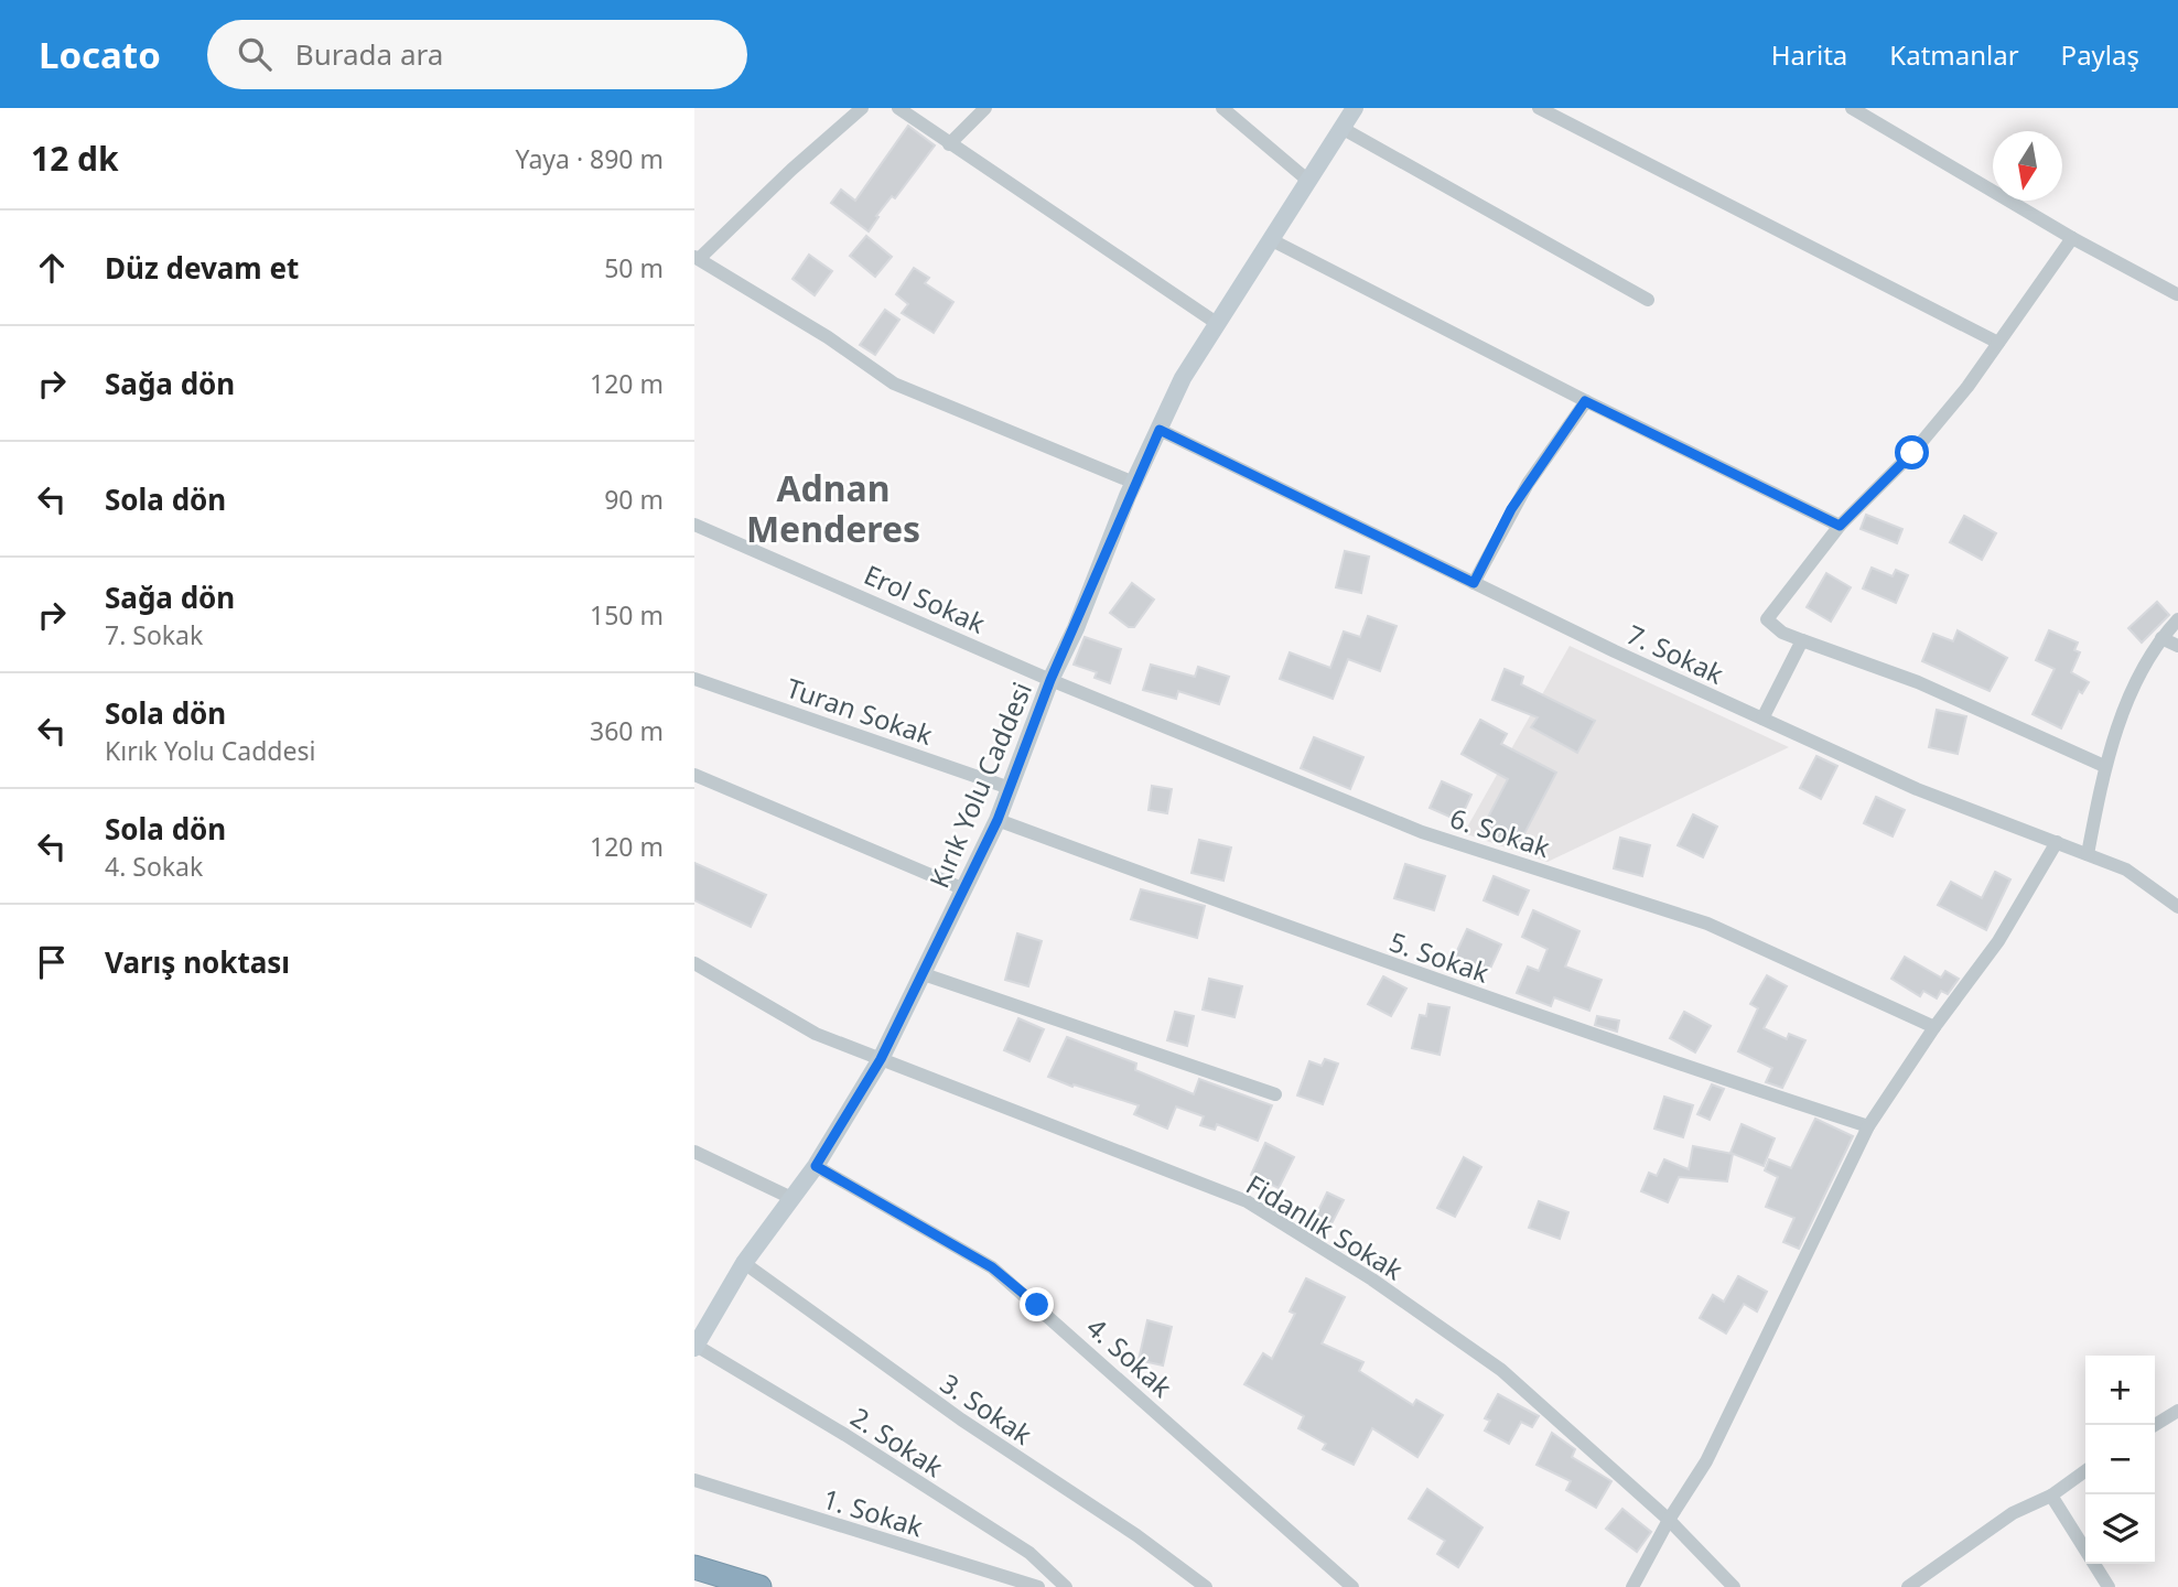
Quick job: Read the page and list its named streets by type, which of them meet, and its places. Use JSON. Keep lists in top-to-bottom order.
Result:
{
  "streets": {
    "street": [
      "Erol Sokak",
      "7. Sokak",
      "Turan Sokak",
      "Kırık Yolu Caddesi",
      "6. Sokak",
      "5. Sokak",
      "Fidanlık Sokak",
      "4. Sokak",
      "3. Sokak",
      "2. Sokak",
      "1. Sokak"
    ]
  },
  "crossings": [
    ["Erol Sokak", "Kırık Yolu Caddesi"],
    ["Erol Sokak", "6. Sokak"],
    ["7. Sokak", "Kırık Yolu Caddesi"],
    ["Turan Sokak", "Kırık Yolu Caddesi"],
    ["Kırık Yolu Caddesi", "6. Sokak"],
    ["Kırık Yolu Caddesi", "5. Sokak"],
    ["Kırık Yolu Caddesi", "Fidanlık Sokak"],
    ["Kırık Yolu Caddesi", "4. Sokak"],
    ["Kırık Yolu Caddesi", "3. Sokak"],
    ["Kırık Yolu Caddesi", "2. Sokak"]
  ],
  "districts": ["Adnan Menderes"],
  "north": "bottom",
  "page": {
    "header": "Locato",
    "search": "Burada ara",
    "nav": ["Harita", "Katmanlar", "Paylaş"],
    "heading": ["12 dk", "Yaya · 890 m"],
    "list": [
      ["Düz devam et", "50 m"],
      ["Sağa dön", "120 m"],
      ["Sola dön", "90 m"],
      ["Sağa dön", "7. Sokak", "150 m"],
      ["Sola dön", "Kırık Yolu Caddesi", "360 m"],
      ["Sola dön", "4. Sokak", "120 m"],
      "Varış noktası"
    ],
    "map_buttons": ["+", "−"]
  }
}
